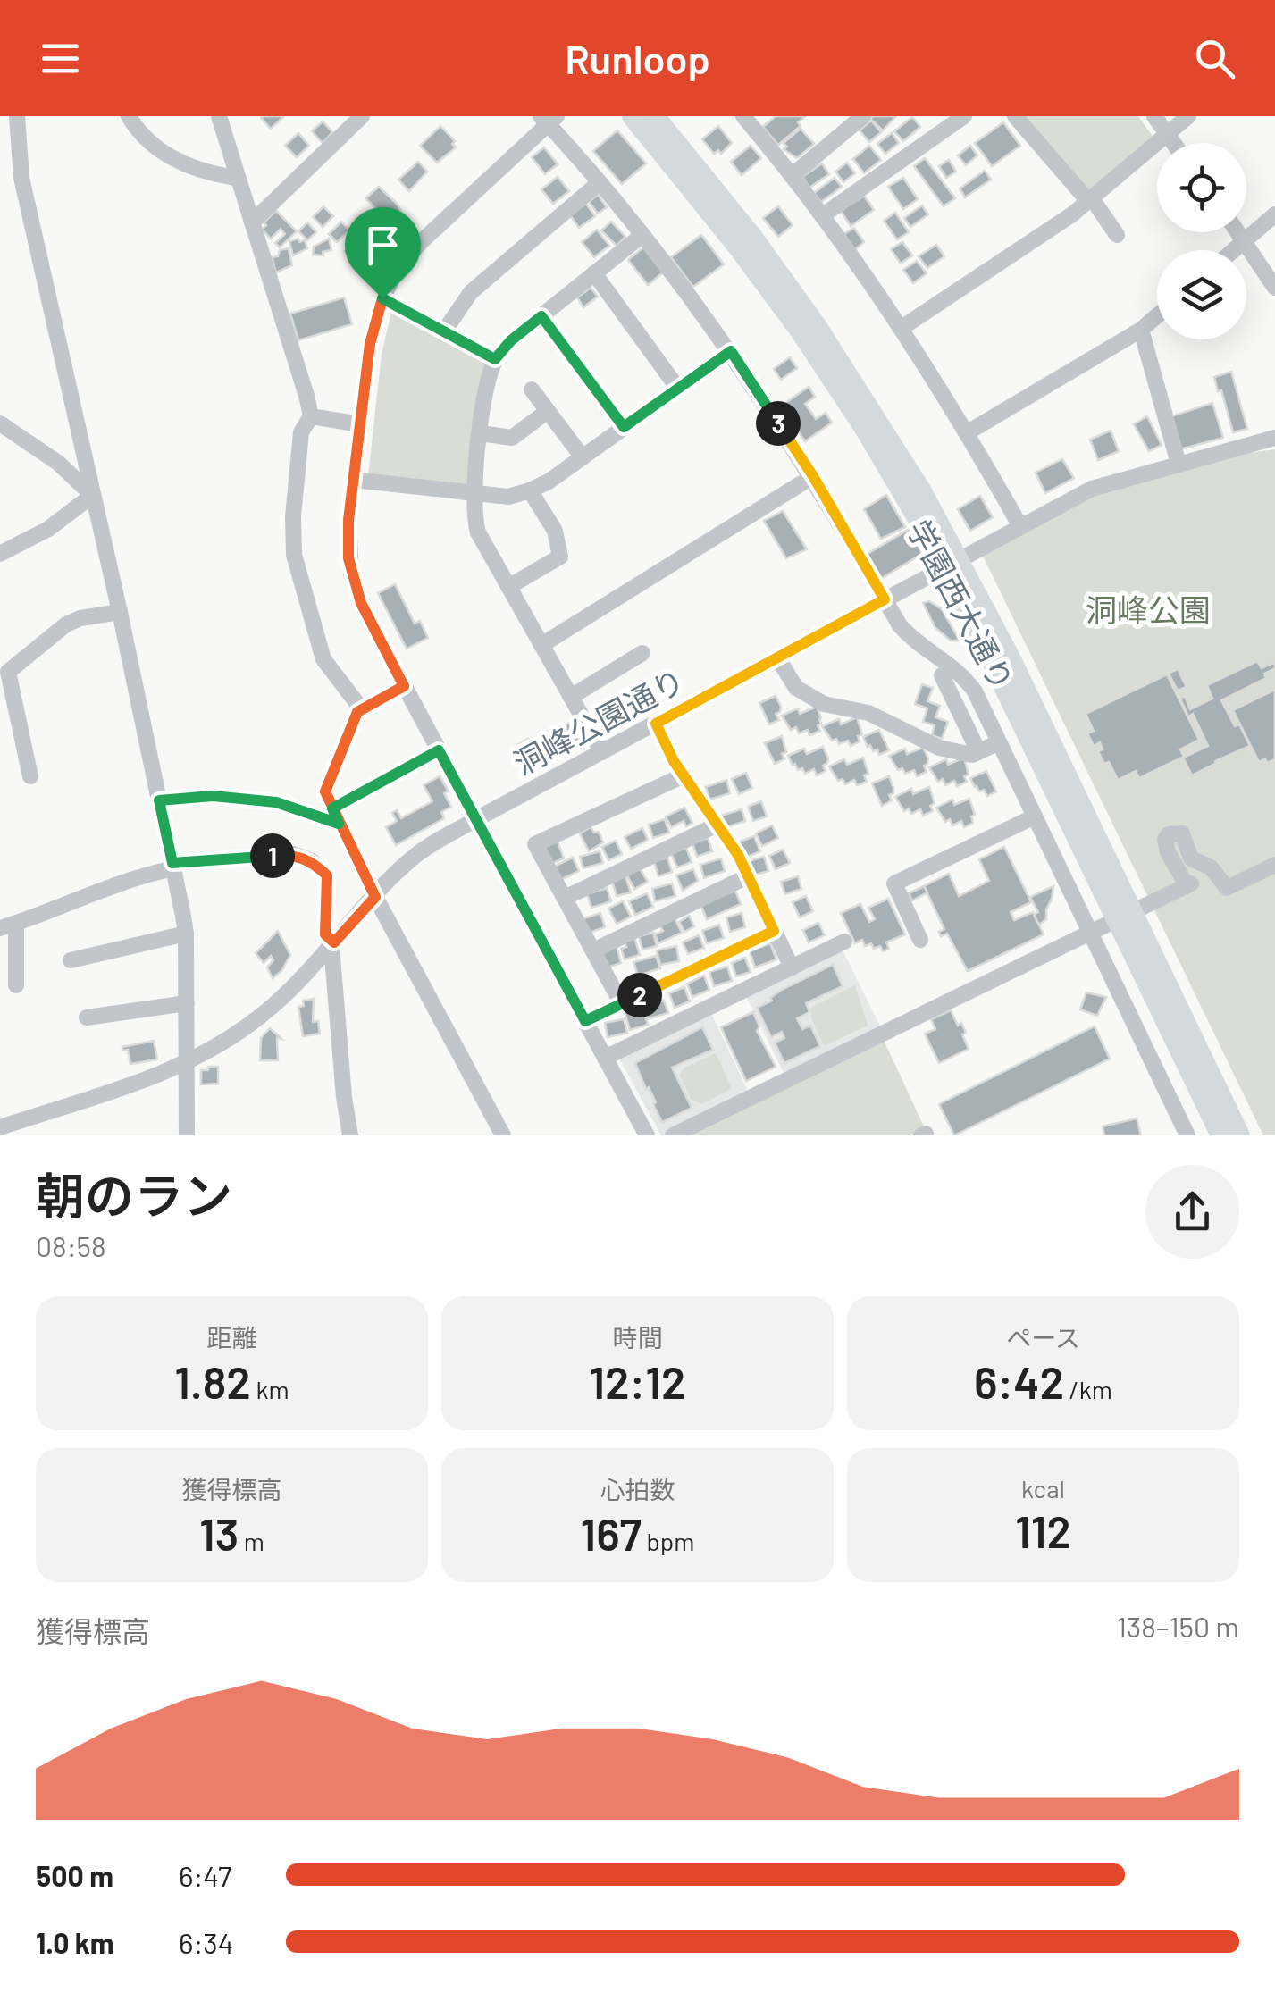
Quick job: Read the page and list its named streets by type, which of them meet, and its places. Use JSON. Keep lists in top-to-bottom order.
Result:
{
  "streets": {
    "main road": ["学園西大通り"],
    "street": ["洞峰公園通り"]
  },
  "crossings": [
    ["学園西大通り", "洞峰公園通り"]
  ],
  "parks": ["洞峰公園"],
  "page": {
    "header": "Runloop",
    "pins": ["3", "1", "2"],
    "heading": ["朝のラン", "08:58"],
    "stats": [
      ["距離", "1.82 km"],
      ["時間", "12:12"],
      ["ペース", "6:42 /km"],
      ["獲得標高", "13 m"],
      ["心拍数", "167 bpm"],
      ["kcal", "112"]
    ],
    "chart": ["獲得標高", "138–150 m"],
    "list": [
      {
        "name": "500 m",
        "note": "6:47"
      },
      {
        "name": "1.0 km",
        "note": "6:34"
      }
    ]
  }
}
